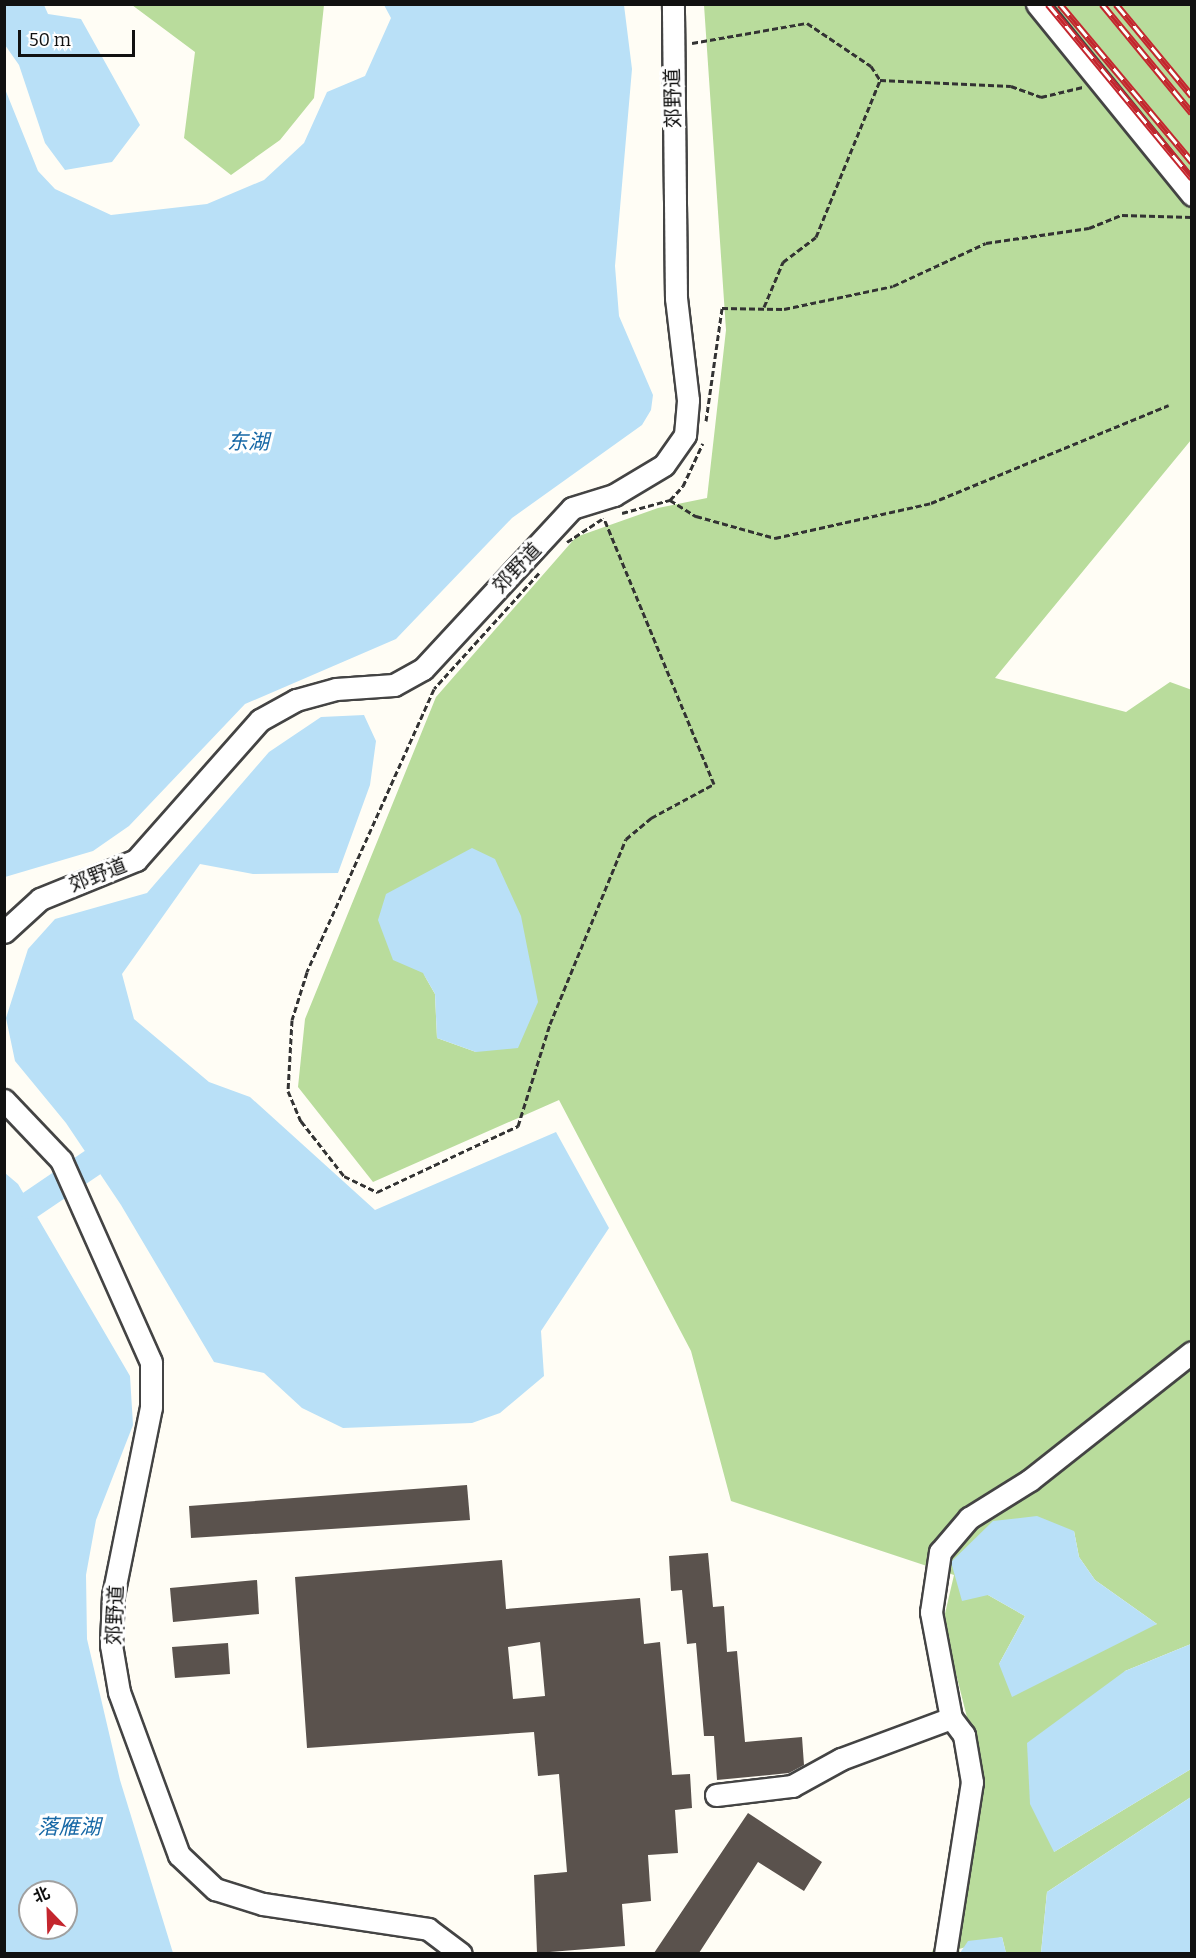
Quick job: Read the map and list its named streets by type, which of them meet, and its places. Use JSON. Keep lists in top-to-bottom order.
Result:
{
  "streets": {
    "street": ["郊野道"]
  },
  "water": ["东湖", "落雁湖"],
  "scale_bar": "50 m",
  "north": "top left"
}
